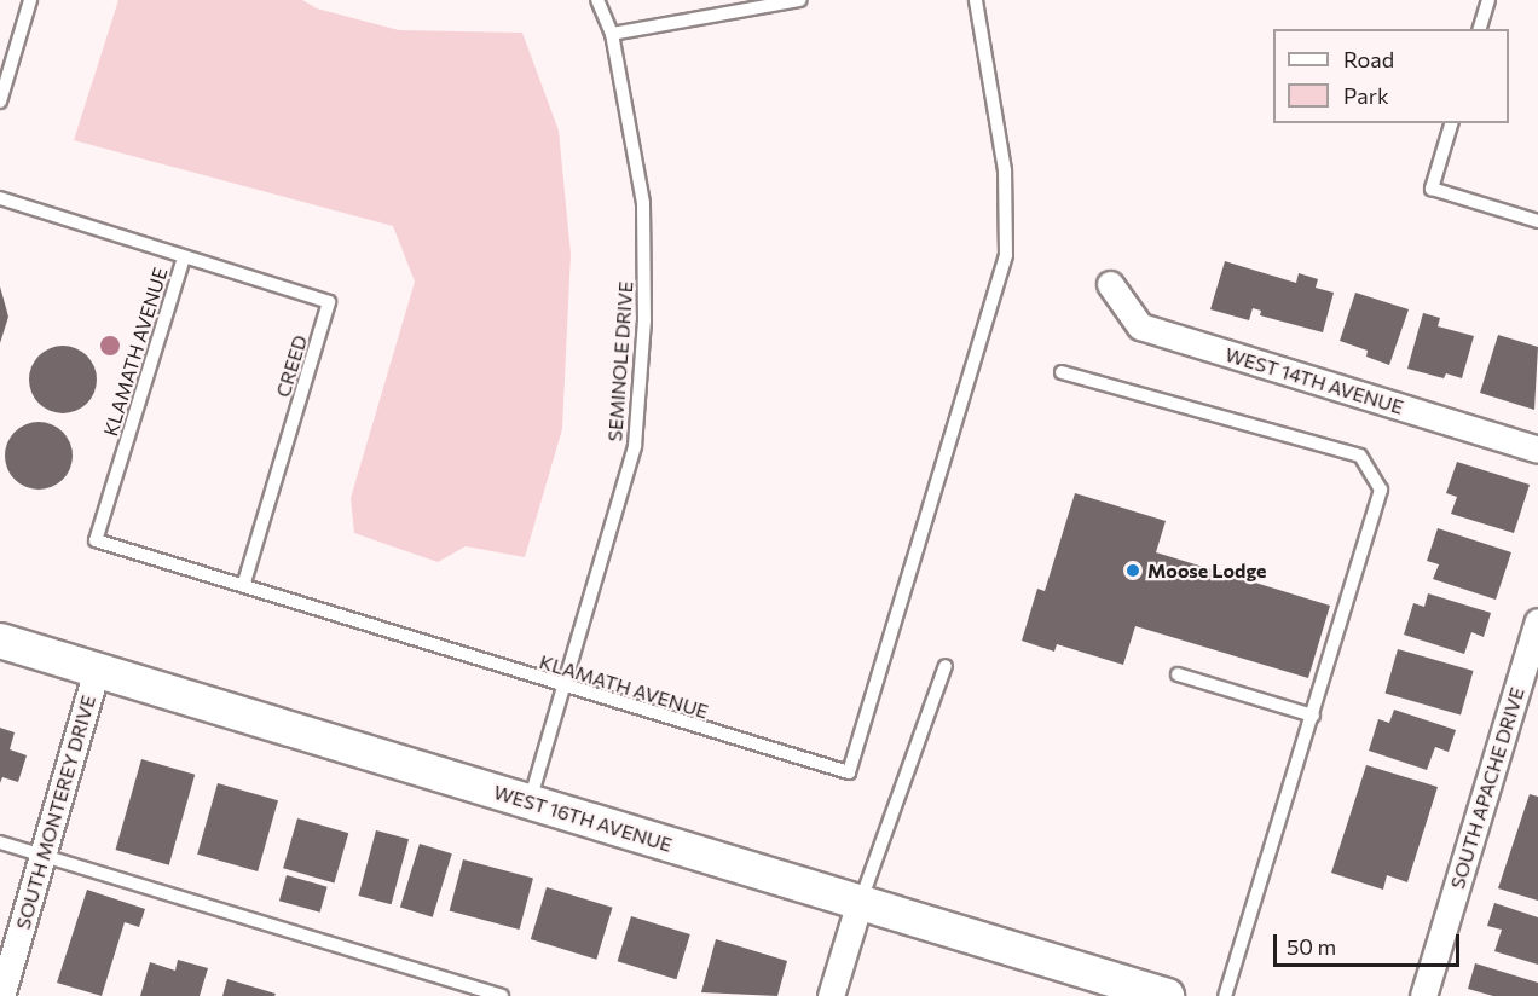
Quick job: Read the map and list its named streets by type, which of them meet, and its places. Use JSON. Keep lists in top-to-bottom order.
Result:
{
  "streets": {
    "street": [
      "WEST 14TH AVENUE",
      "SOUTH APACHE DRIVE",
      "SOUTH MONTEREY DRIVE",
      "WEST 16TH AVENUE"
    ],
    "lane": ["KLAMATH AVENUE", "SEMINOLE DRIVE", "CREED"]
  },
  "crossings": [
    ["KLAMATH AVENUE", "SEMINOLE DRIVE"],
    ["KLAMATH AVENUE", "CREED"],
    ["SEMINOLE DRIVE", "WEST 16TH AVENUE"],
    ["SOUTH MONTEREY DRIVE", "WEST 16TH AVENUE"]
  ],
  "places": ["Moose Lodge"],
  "legend": ["Road", "Park"],
  "scale_bar": "50 m"
}
